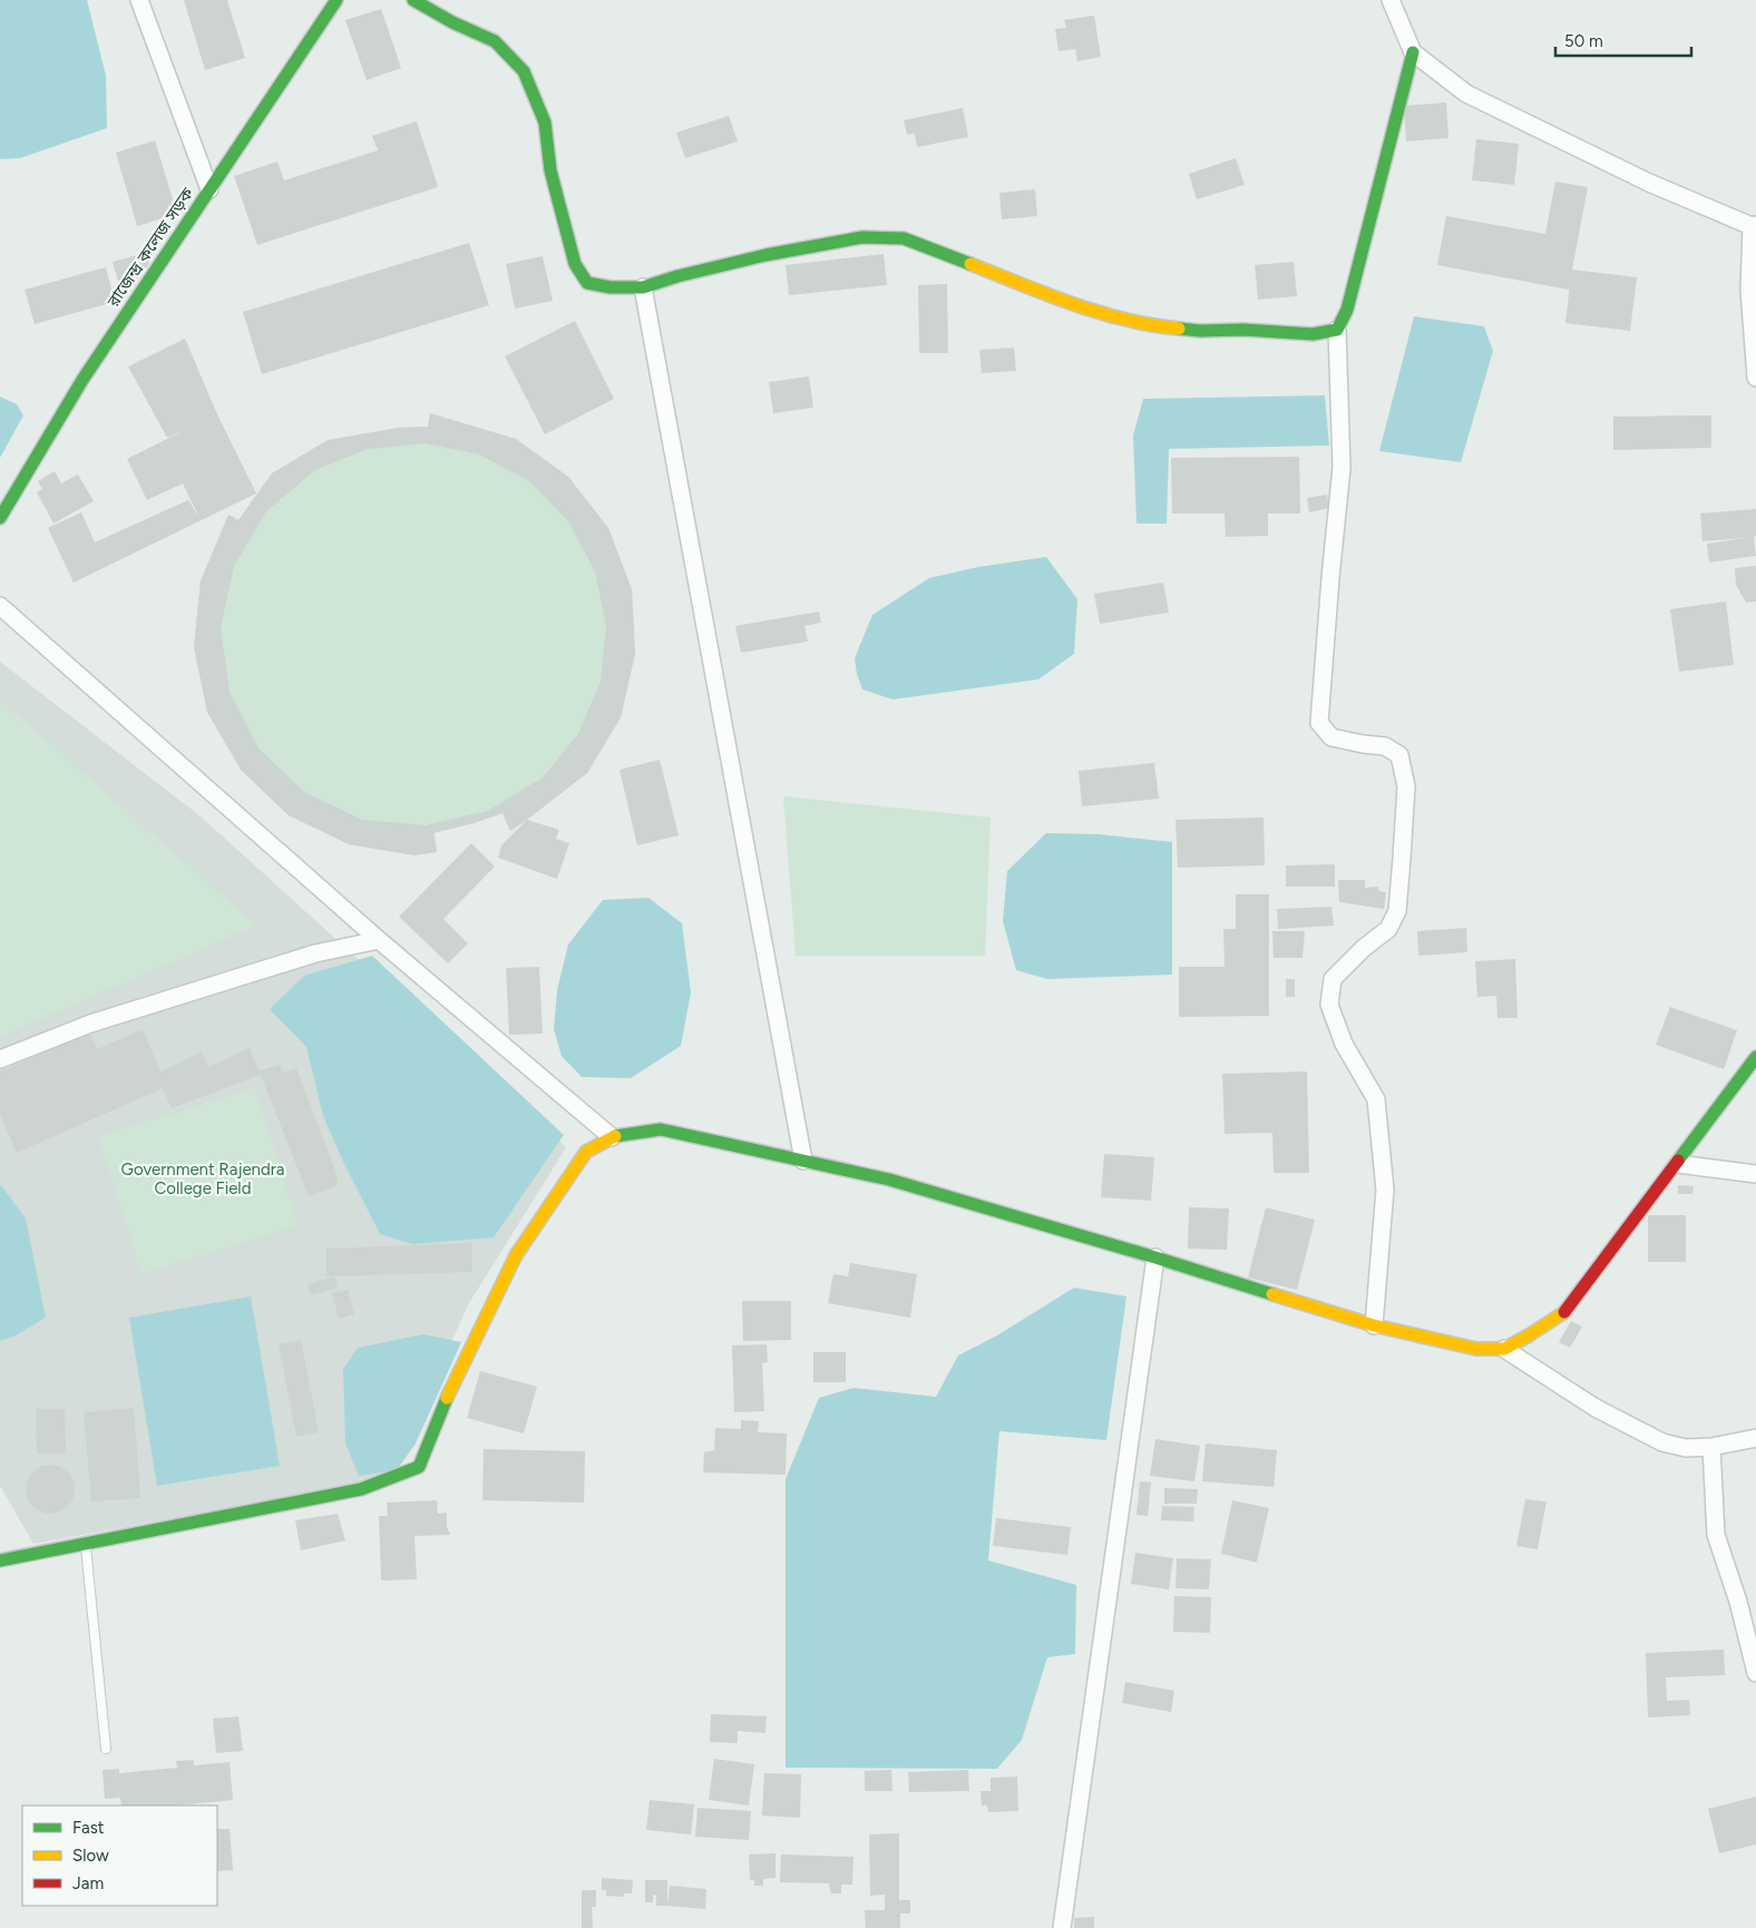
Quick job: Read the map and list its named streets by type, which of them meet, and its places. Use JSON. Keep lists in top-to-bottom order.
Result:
{
  "streets": {
    "street": ["রাজেন্দ্র কলেজ সড়ক"]
  },
  "parks": ["Government Rajendra College Field"],
  "legend": ["Fast", "Slow", "Jam"],
  "scale_bar": "50 m"
}
